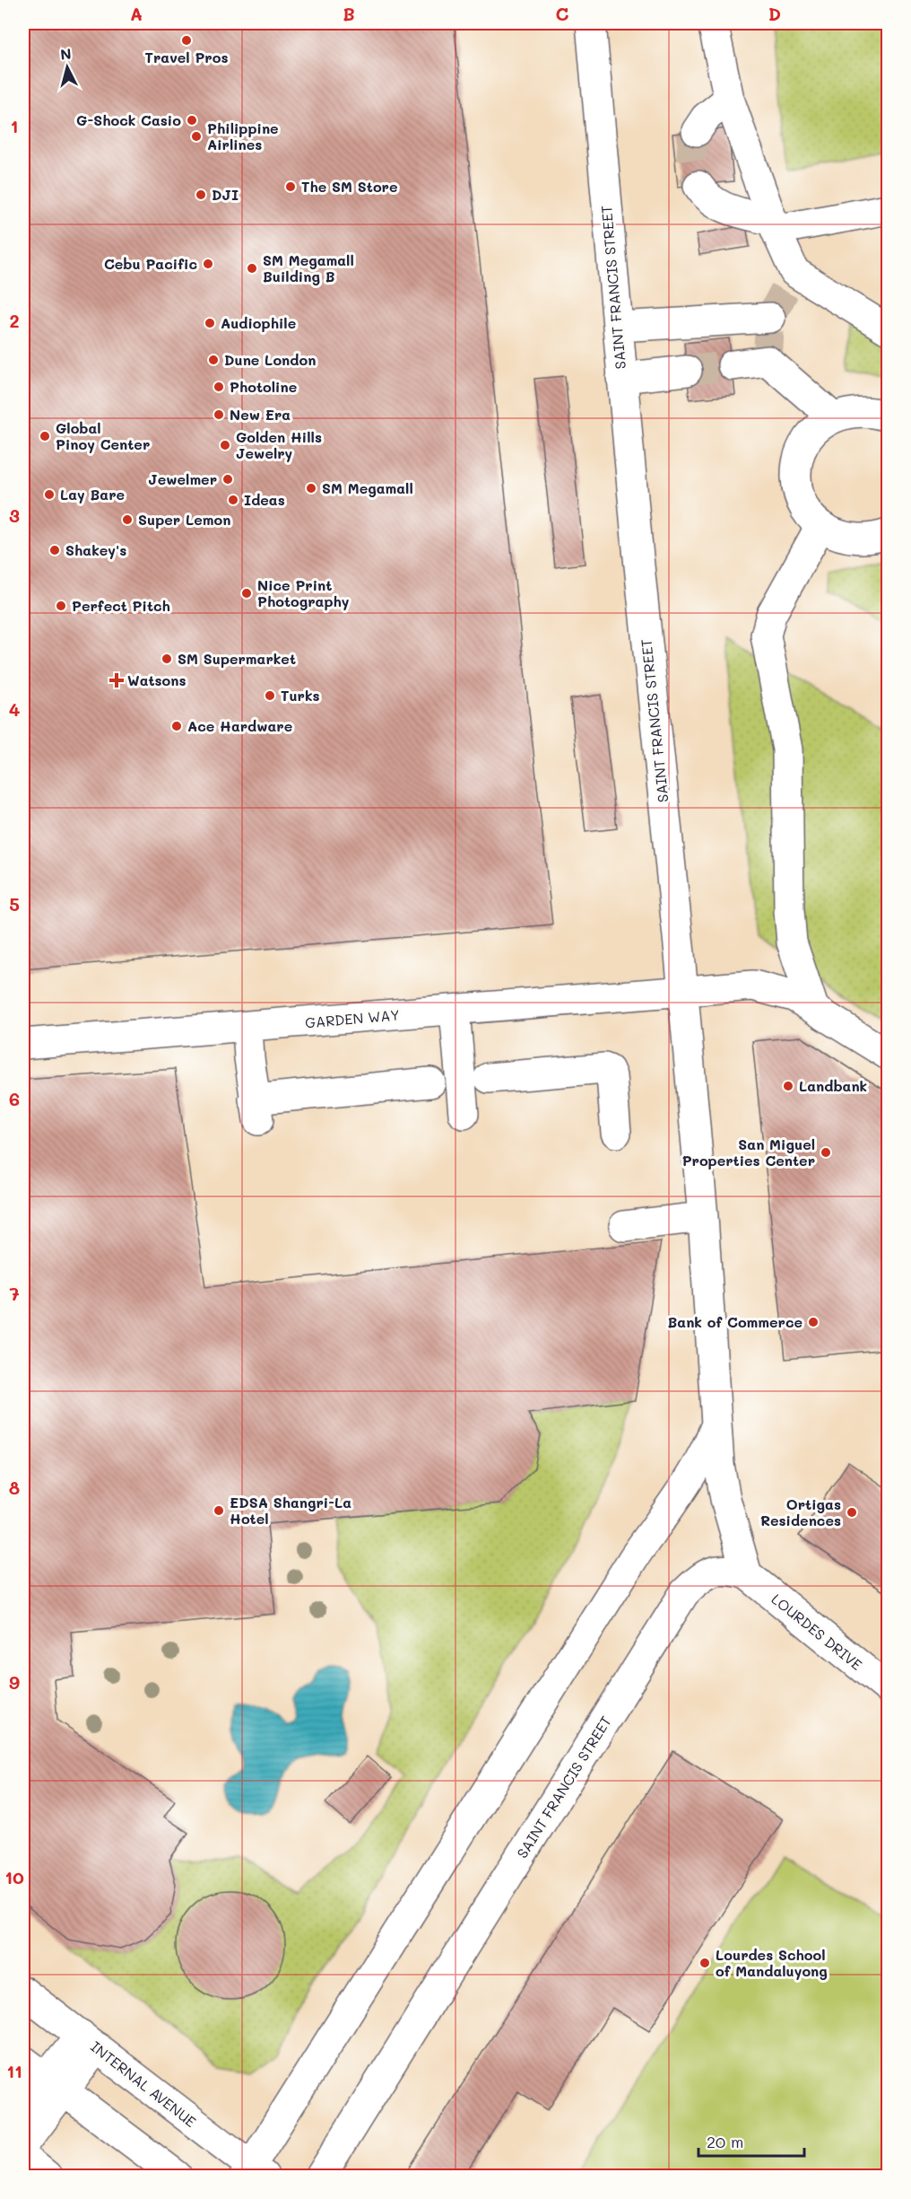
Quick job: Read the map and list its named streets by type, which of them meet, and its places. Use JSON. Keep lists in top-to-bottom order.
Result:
{
  "streets": {
    "street": [
      "SAINT FRANCIS STREET",
      "GARDEN WAY",
      "LOURDES DRIVE",
      "INTERNAL AVENUE"
    ]
  },
  "crossings": [
    ["SAINT FRANCIS STREET", "GARDEN WAY"],
    ["SAINT FRANCIS STREET", "LOURDES DRIVE"],
    ["SAINT FRANCIS STREET", "INTERNAL AVENUE"]
  ],
  "places": {
    "other": [
      "Travel Pros",
      "G-Shock Casio",
      "Philippine Airlines",
      "The SM Store",
      "DJI",
      "Cebu Pacific",
      "SM Megamall Building B",
      "Audiophile",
      "Dune London",
      "Photoline",
      "New Era",
      "Global Pinoy Center",
      "Golden Hills Jewelry",
      "Jewelmer",
      "SM Megamall",
      "Lay Bare",
      "Ideas",
      "Super Lemon",
      "Shakey's",
      "Nice Print Photography",
      "Perfect Pitch",
      "SM Supermarket",
      "Turks",
      "Ace Hardware",
      "Landbank",
      "San Miguel Properties Center",
      "Bank of Commerce",
      "EDSA Shangri-La Hotel",
      "Ortigas Residences",
      "Lourdes School of Mandaluyong"
    ],
    "health": ["Watsons"]
  },
  "scale_bar": "20 m",
  "north": "top",
  "grid": {
    "columns": [
      "A",
      "B",
      "C",
      "D"
    ],
    "rows": [
      "1",
      "2",
      "3",
      "4",
      "5",
      "6",
      "7",
      "8",
      "9",
      "10",
      "11"
    ]
  }
}
